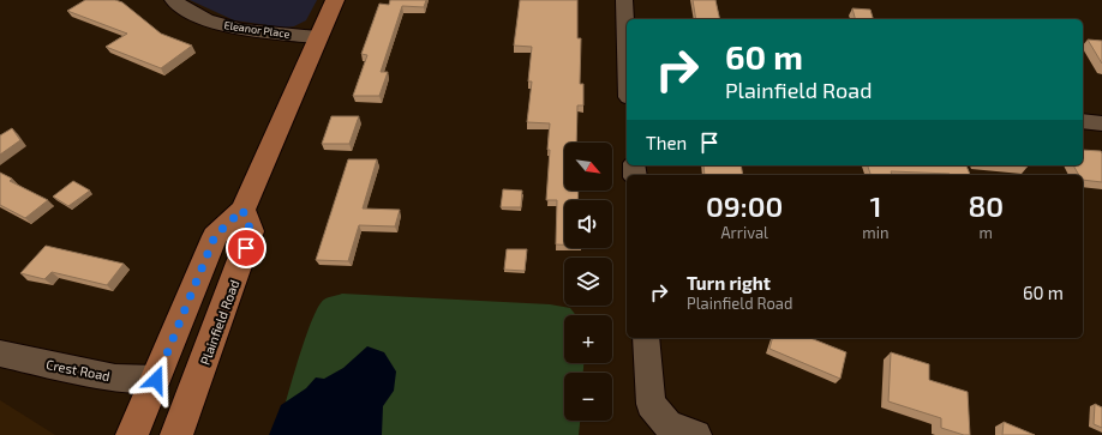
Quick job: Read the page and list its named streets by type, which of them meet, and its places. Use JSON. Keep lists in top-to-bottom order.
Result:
{
  "streets": {
    "main road": ["Plainfield Road"],
    "street": ["Eleanor Place", "Crest Road"]
  },
  "north": "bottom right",
  "page": {
    "turn": ["60 m", "Plainfield Road"],
    "then": "Then",
    "map_buttons": ["+", "−"],
    "eta": [
      "09:00",
      "Arrival",
      "1",
      "min",
      "80",
      "m"
    ],
    "list": [
      {
        "name": "Turn right",
        "note": "Plainfield Road",
        "value": "60 m"
      }
    ]
  }
}
